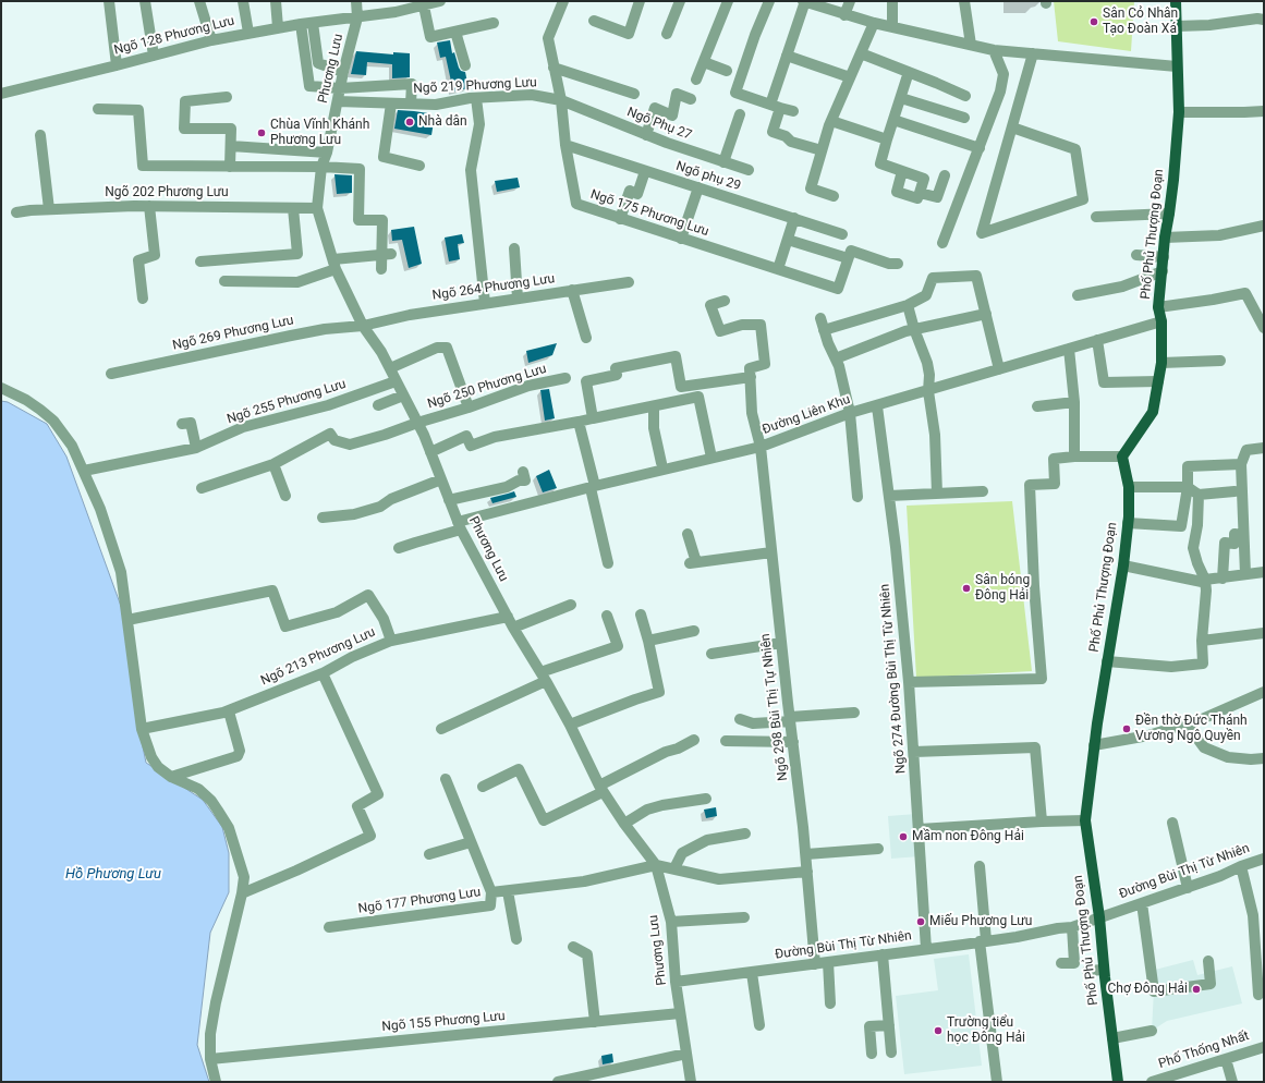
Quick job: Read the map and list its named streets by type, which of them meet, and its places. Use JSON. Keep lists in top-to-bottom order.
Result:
{
  "streets": {
    "main road": ["Phố Phủ Thượng Đoạn"],
    "street": [
      "Ngõ 128 Phương Lưu",
      "Phương Lưu",
      "Ngõ 219 Phương Lưu",
      "Ngõ Phụ 27",
      "Ngõ phụ 29",
      "Ngõ 202 Phương Lưu",
      "Ngõ 175 Phương Lưu",
      "Ngõ 264 Phương Lưu",
      "Ngõ 269 Phương Lưu",
      "Ngõ 250 Phương Lưu",
      "Ngõ 255 Phương Lưu",
      "Đường Liên Khu",
      "Ngõ 213 Phương Lưu",
      "Ngõ 274 Đường Bùi Thị Từ Nhiên",
      "Ngõ 298 Bùi Thị Tự Nhiên",
      "Đường Bùi Thị Từ Nhiên",
      "Ngõ 177 Phương Lưu",
      "Ngõ 155 Phương Lưu",
      "Phố Thống Nhất"
    ]
  },
  "crossings": [
    ["Ngõ 128 Phương Lưu", "Phương Lưu"],
    ["Phương Lưu", "Ngõ 219 Phương Lưu"],
    ["Phương Lưu", "Ngõ 202 Phương Lưu"],
    ["Phương Lưu", "Ngõ 264 Phương Lưu"],
    ["Phương Lưu", "Ngõ 269 Phương Lưu"],
    ["Phương Lưu", "Ngõ 250 Phương Lưu"],
    ["Phương Lưu", "Ngõ 255 Phương Lưu"],
    ["Phương Lưu", "Đường Liên Khu"],
    ["Phương Lưu", "Ngõ 213 Phương Lưu"],
    ["Phương Lưu", "Đường Bùi Thị Từ Nhiên"],
    ["Phương Lưu", "Ngõ 177 Phương Lưu"],
    ["Phương Lưu", "Ngõ 155 Phương Lưu"],
    ["Ngõ 219 Phương Lưu", "Ngõ Phụ 27"],
    ["Ngõ 219 Phương Lưu", "Ngõ 175 Phương Lưu"],
    ["Ngõ Phụ 27", "Ngõ 175 Phương Lưu"],
    ["Ngõ phụ 29", "Ngõ 175 Phương Lưu"],
    ["Phố Phủ Thượng Đoạn", "Đường Liên Khu"],
    ["Phố Phủ Thượng Đoạn", "Đường Bùi Thị Từ Nhiên"],
    ["Ngõ 264 Phương Lưu", "Ngõ 269 Phương Lưu"],
    ["Đường Liên Khu", "Ngõ 274 Đường Bùi Thị Từ Nhiên"],
    ["Đường Liên Khu", "Ngõ 298 Bùi Thị Tự Nhiên"],
    ["Ngõ 274 Đường Bùi Thị Từ Nhiên", "Đường Bùi Thị Từ Nhiên"],
    ["Ngõ 298 Bùi Thị Tự Nhiên", "Đường Bùi Thị Từ Nhiên"]
  ],
  "water": ["Hồ Phương Lưu"],
  "places": [
    "Sân Cỏ Nhân Tạo Đoàn Xá",
    "Nhà dân",
    "Chùa Vĩnh Khánh Phương Lưu",
    "Sân bóng Đông Hải",
    "Đền thờ Đức Thánh Vương Ngô Quyền",
    "Mầm non Đông Hải",
    "Miếu Phương Lưu",
    "Chợ Đông Hải",
    "Trường tiểu học Đông Hải"
  ]
}
